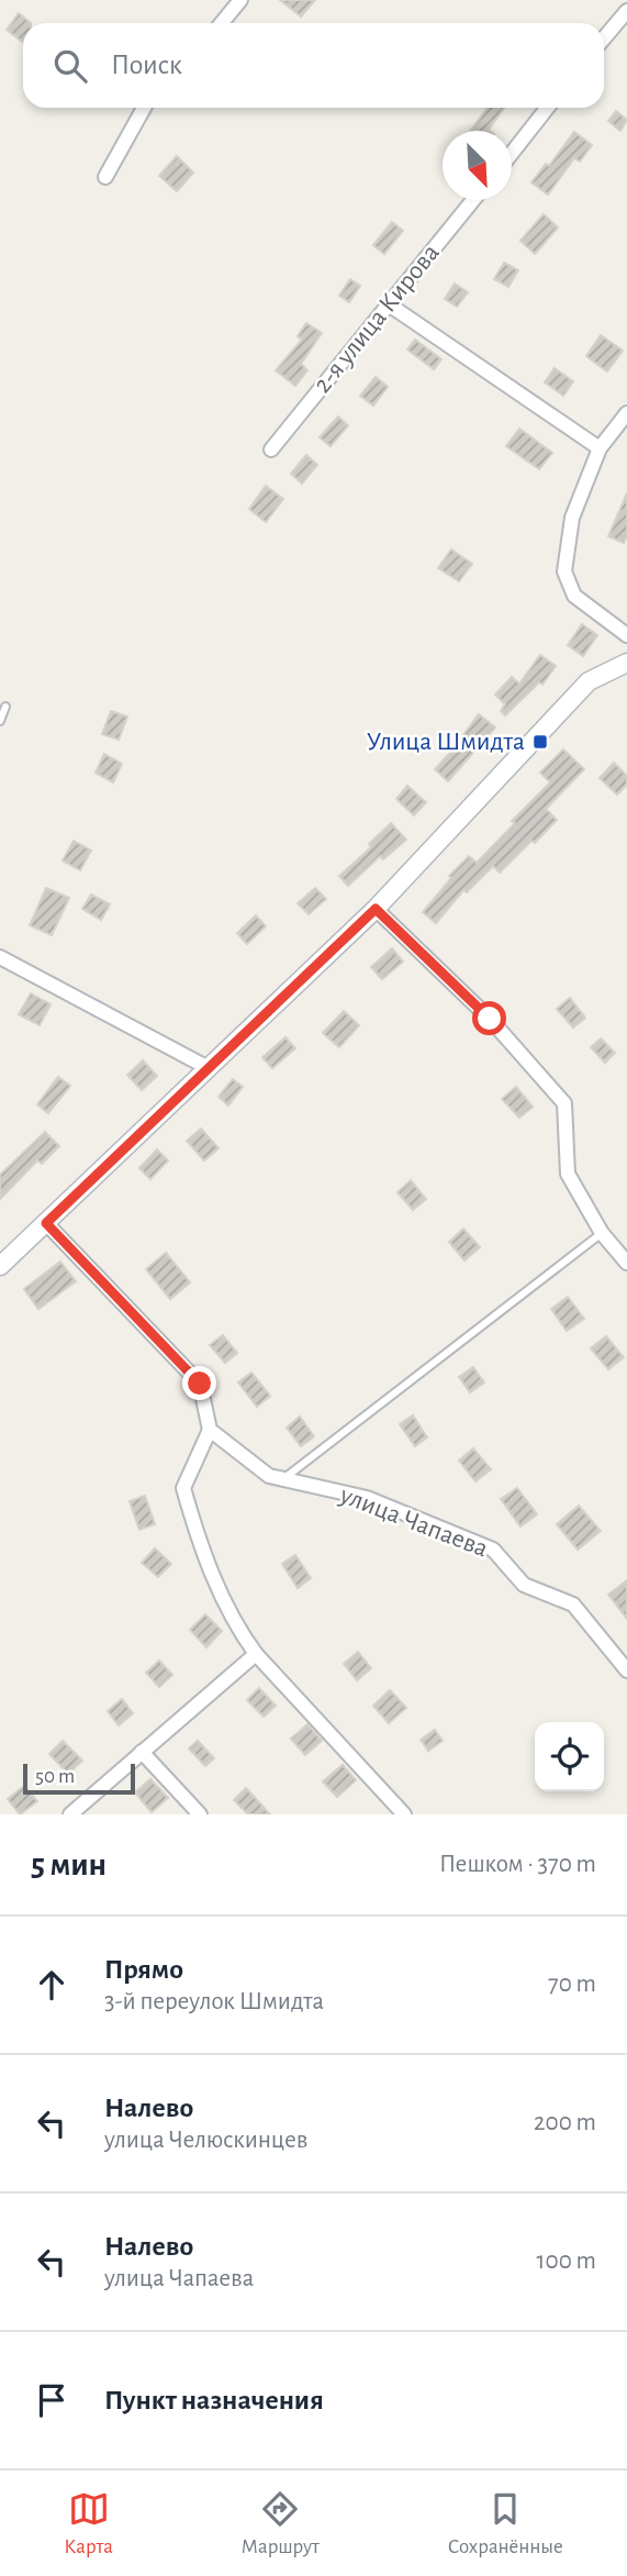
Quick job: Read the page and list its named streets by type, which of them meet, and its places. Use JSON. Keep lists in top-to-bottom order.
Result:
{
  "streets": {
    "street": ["2-я улица Кирова", "улица Чапаева"]
  },
  "places": {
    "transit": ["Улица Шмидта"]
  },
  "scale_bar": "50 m",
  "north": "bottom right",
  "page": {
    "search": "Поиск",
    "scale": "50 m",
    "heading": ["5 мин", "Пешком · 370 m"],
    "list": [
      ["Прямо", "3-й переулок Шмидта", "70 m"],
      ["Налево", "улица Челюскинцев", "200 m"],
      ["Налево", "улица Чапаева", "100 m"],
      "Пункт назначения"
    ],
    "nav": ["Карта", "Маршрут", "Сохранённые"]
  }
}
